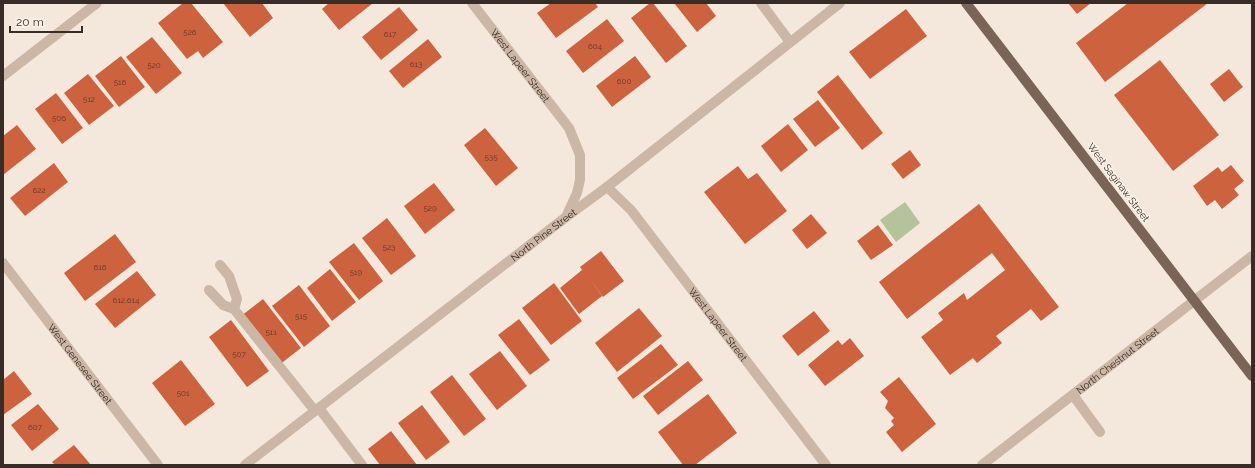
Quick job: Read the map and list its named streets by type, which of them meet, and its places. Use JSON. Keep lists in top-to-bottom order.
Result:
{
  "streets": {
    "main road": ["West Saginaw Street"],
    "street": [
      "West Lapeer Street",
      "North Pine Street",
      "North Chestnut Street",
      "West Genesee Street"
    ]
  },
  "crossings": [
    ["West Lapeer Street", "North Pine Street"],
    ["West Saginaw Street", "North Chestnut Street"]
  ],
  "house_numbers": [
    "526",
    "617",
    "604",
    "613",
    "520",
    "600",
    "516",
    "512",
    "506",
    "535",
    "622",
    "529",
    "523",
    "616",
    "519",
    "612,614",
    "515",
    "511",
    "507",
    "501",
    "607"
  ],
  "scale_bar": "20 m"
}
